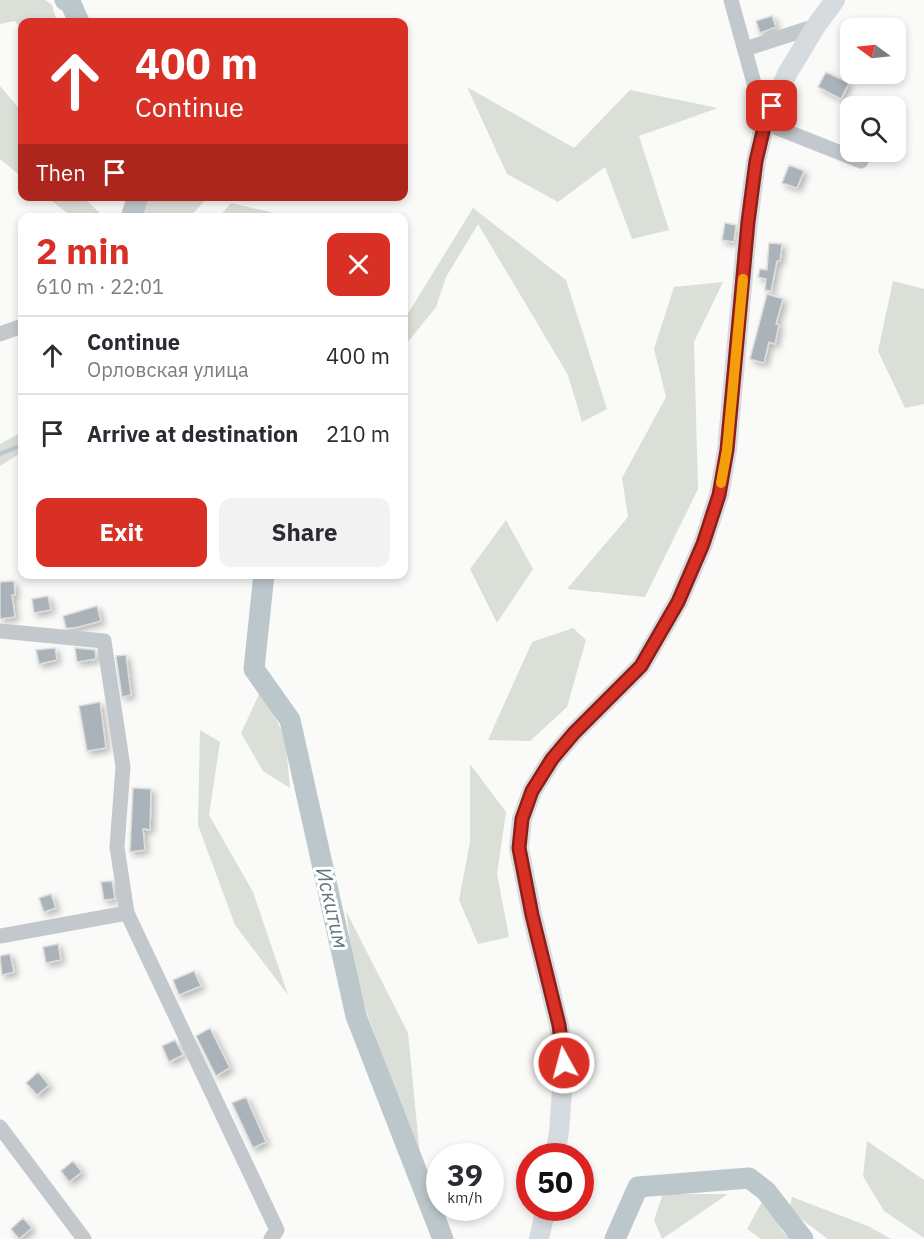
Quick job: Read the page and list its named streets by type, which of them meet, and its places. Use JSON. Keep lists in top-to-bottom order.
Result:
{
  "water": ["Искитим"],
  "north": "left",
  "page": {
    "turn": ["400 m", "Continue"],
    "then": "Then",
    "heading": ["2 min", "610 m · 22:01"],
    "list": [
      {
        "name": "Continue",
        "note": "Орловская улица",
        "value": "400 m"
      },
      {
        "name": "Arrive at destination",
        "value": "210 m"
      }
    ],
    "buttons": ["Exit", "Share"],
    "speed": "39 km/h",
    "limit": "50"
  }
}
